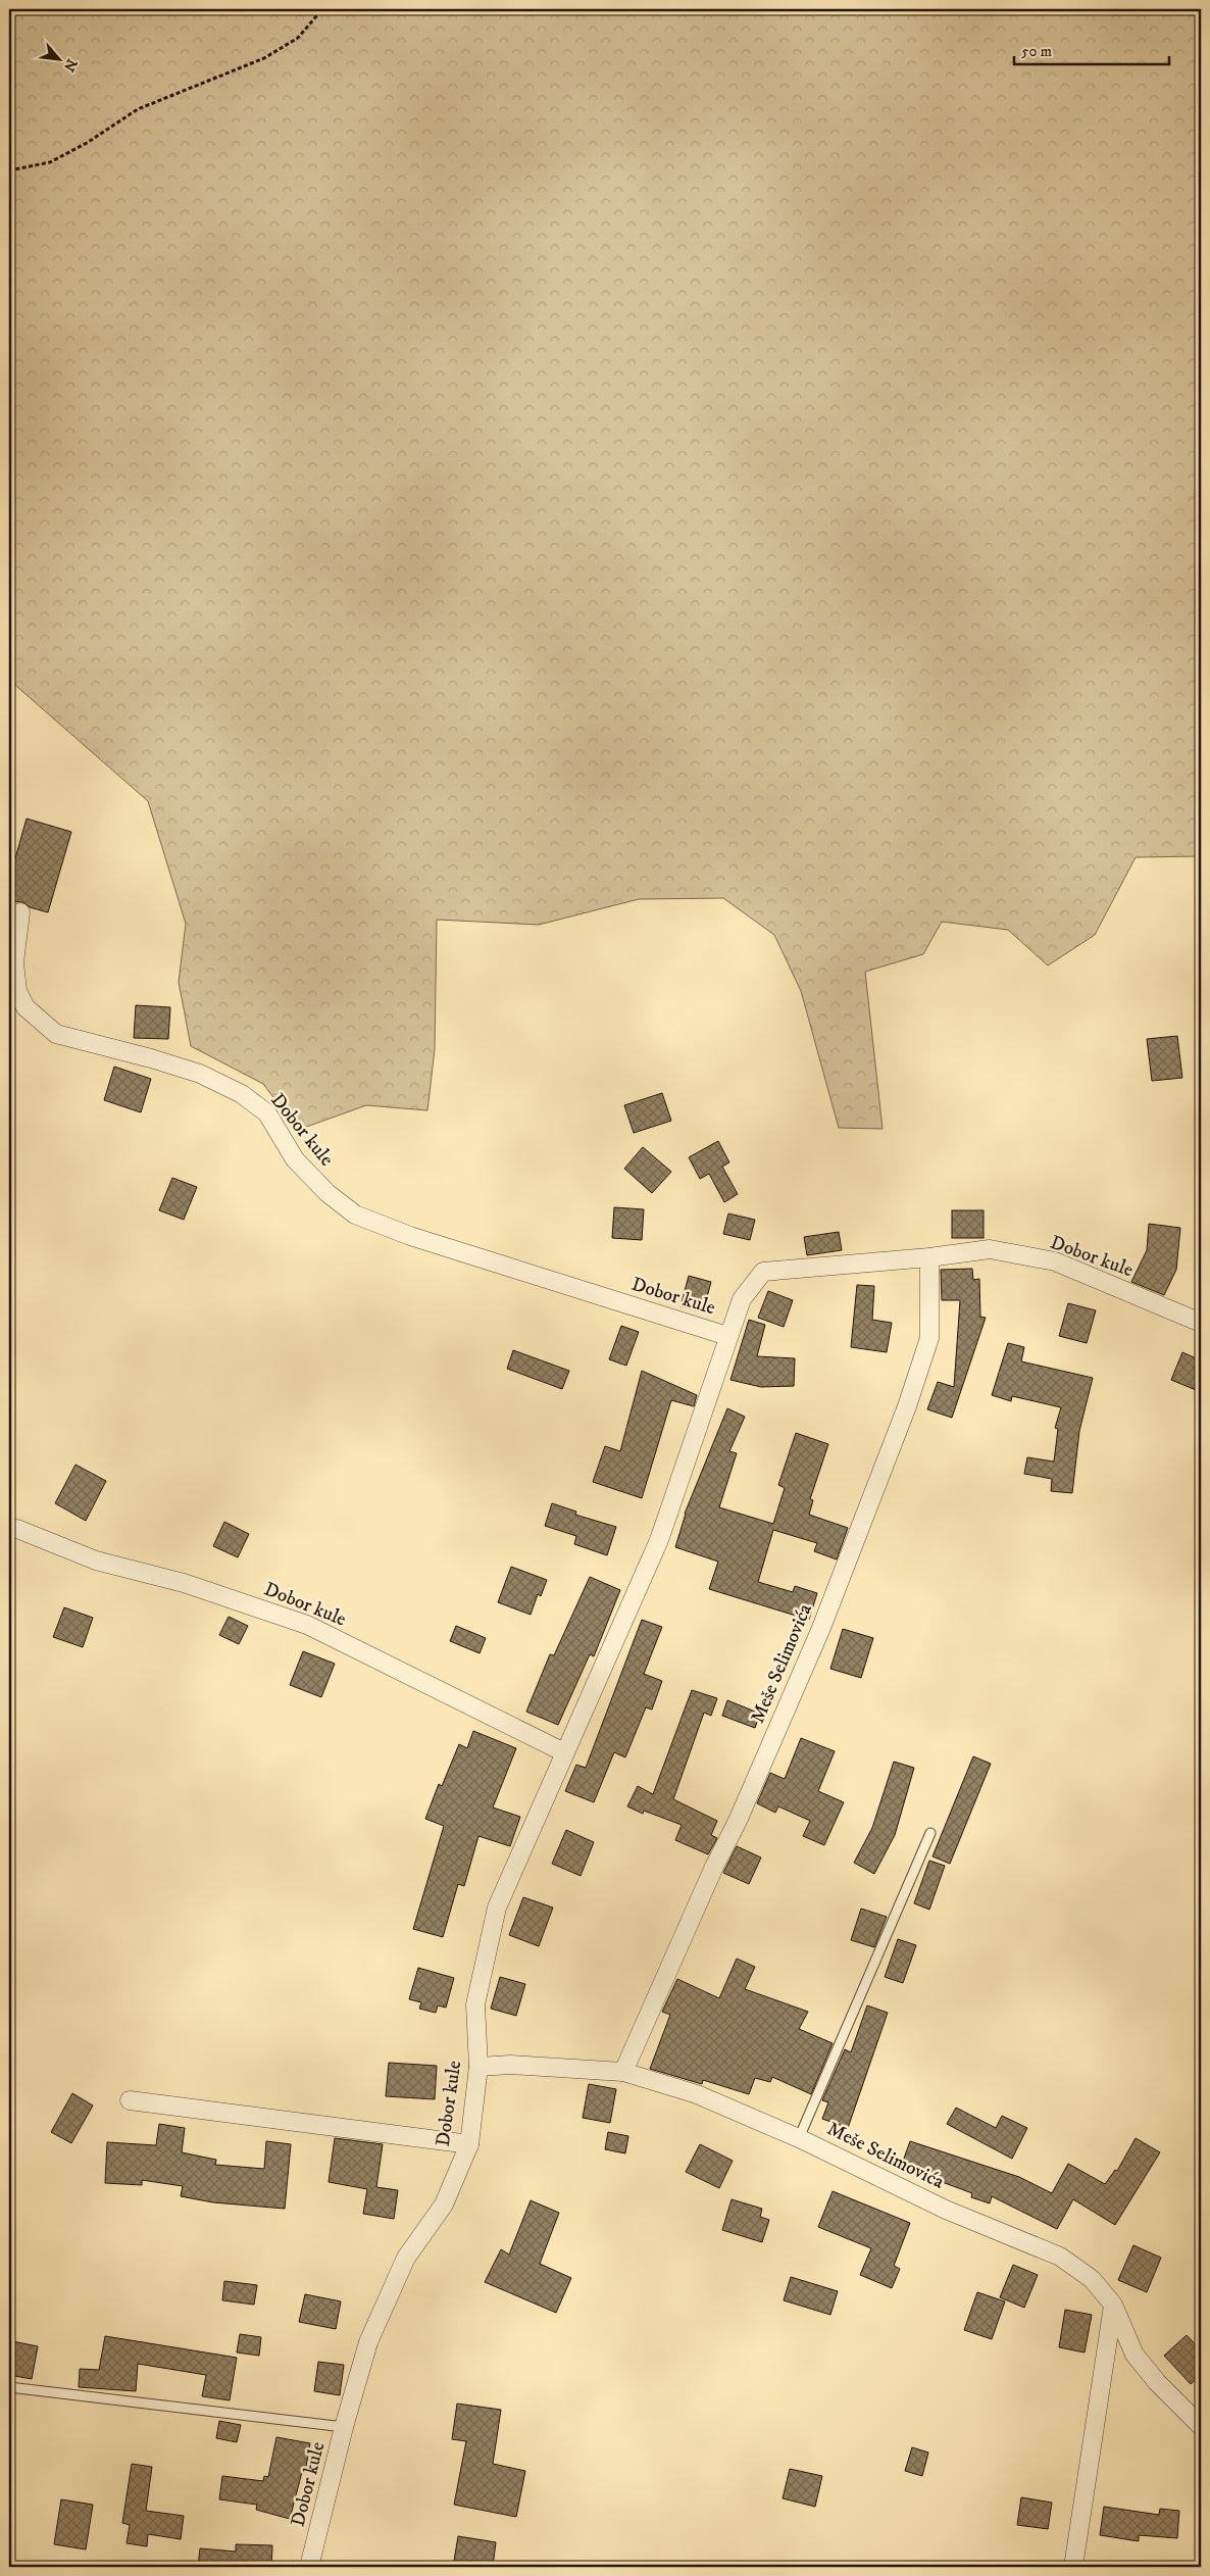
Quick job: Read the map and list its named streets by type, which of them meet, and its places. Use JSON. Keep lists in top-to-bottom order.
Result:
{
  "streets": {
    "street": ["Dobor kule", "Meše Selimovića"]
  },
  "crossings": [
    ["Dobor kule", "Meše Selimovića"]
  ],
  "scale_bar": "50 m",
  "north": "bottom right"
}
